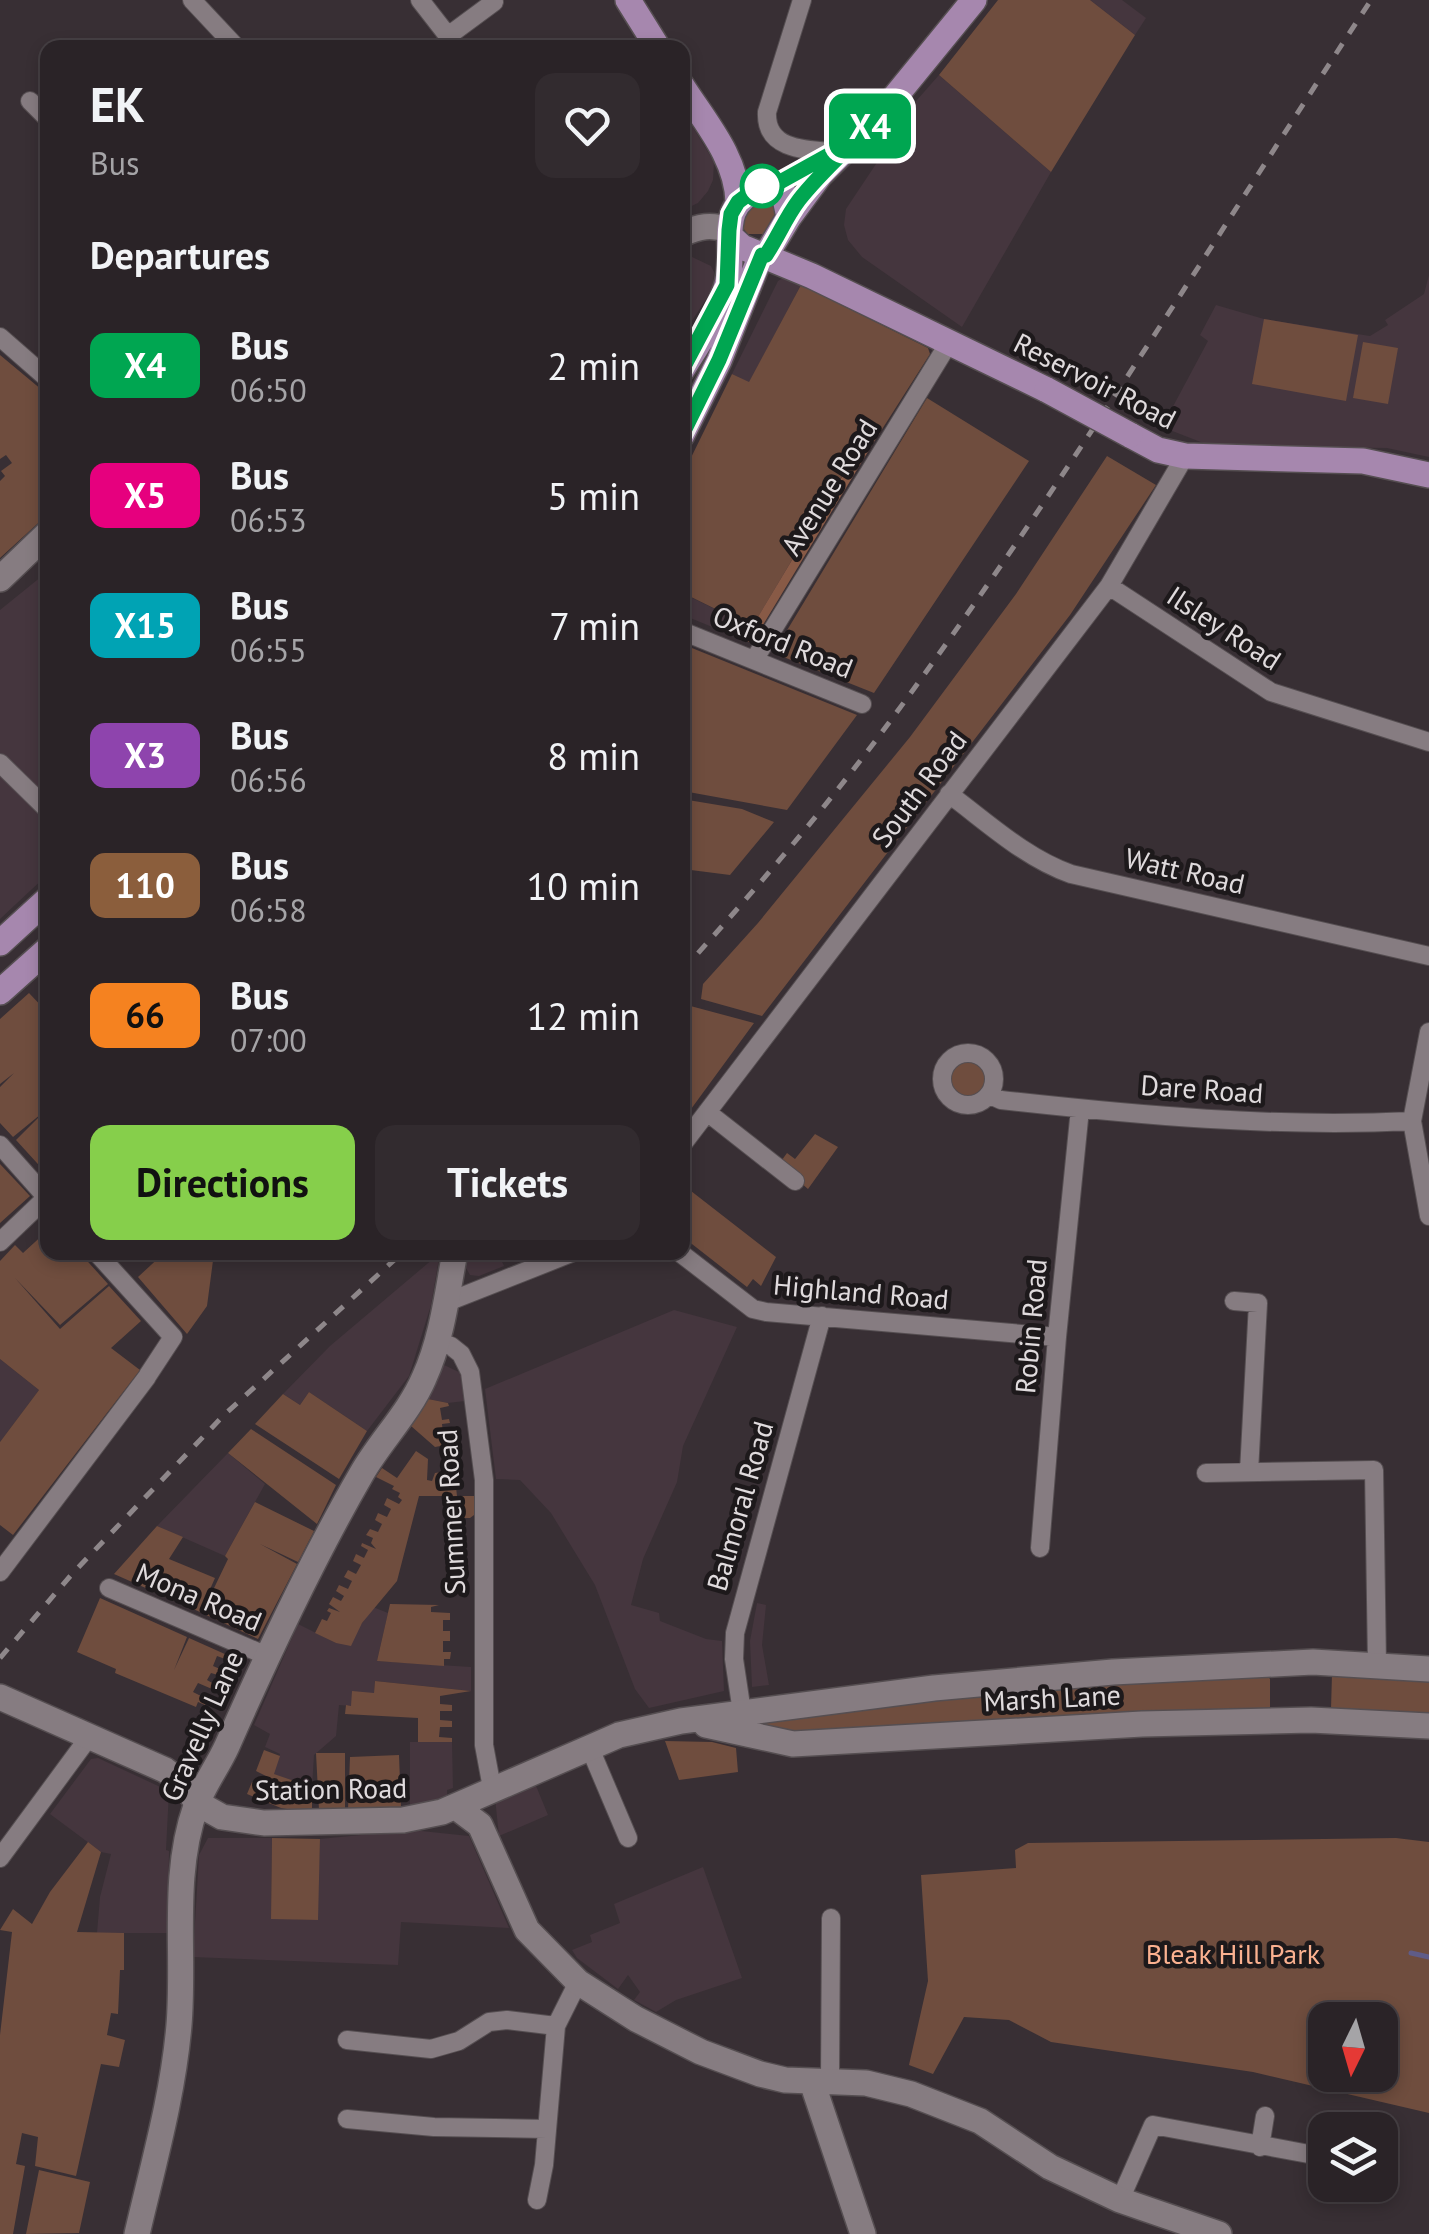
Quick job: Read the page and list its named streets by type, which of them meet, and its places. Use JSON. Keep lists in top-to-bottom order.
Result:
{
  "streets": {
    "main road": [
      "Reservoir Road",
      "Marsh Lane",
      "Gravelly Lane",
      "Station Road"
    ],
    "street": [
      "Avenue Road",
      "Ilsley Road",
      "Oxford Road",
      "South Road",
      "Watt Road",
      "Dare Road",
      "Highland Road",
      "Robin Road",
      "Balmoral Road",
      "Summer Road",
      "Mona Road"
    ]
  },
  "crossings": [
    ["Reservoir Road", "Avenue Road"],
    ["Reservoir Road", "South Road"],
    ["Avenue Road", "Oxford Road"],
    ["Ilsley Road", "South Road"],
    ["South Road", "Watt Road"],
    ["Dare Road", "Robin Road"],
    ["Highland Road", "Robin Road"],
    ["Highland Road", "Balmoral Road"],
    ["Balmoral Road", "Marsh Lane"],
    ["Summer Road", "Marsh Lane"],
    ["Summer Road", "Gravelly Lane"],
    ["Mona Road", "Gravelly Lane"],
    ["Marsh Lane", "Station Road"],
    ["Gravelly Lane", "Station Road"]
  ],
  "parks": ["Bleak Hill Park"],
  "lines": ["bus line X4"],
  "north": "bottom",
  "page": {
    "on_map": "X4",
    "heading": [
      ["EK", "Bus"],
      "Departures"
    ],
    "list": [
      {
        "mark": "X4",
        "name": "Bus",
        "note": "06:50",
        "value": "2 min"
      },
      {
        "mark": "X5",
        "name": "Bus",
        "note": "06:53",
        "value": "5 min"
      },
      {
        "mark": "X15",
        "name": "Bus",
        "note": "06:55",
        "value": "7 min"
      },
      {
        "mark": "X3",
        "name": "Bus",
        "note": "06:56",
        "value": "8 min"
      },
      {
        "mark": "110",
        "name": "Bus",
        "note": "06:58",
        "value": "10 min"
      },
      {
        "mark": "66",
        "name": "Bus",
        "note": "07:00",
        "value": "12 min"
      }
    ],
    "buttons": ["Directions", "Tickets"]
  }
}
